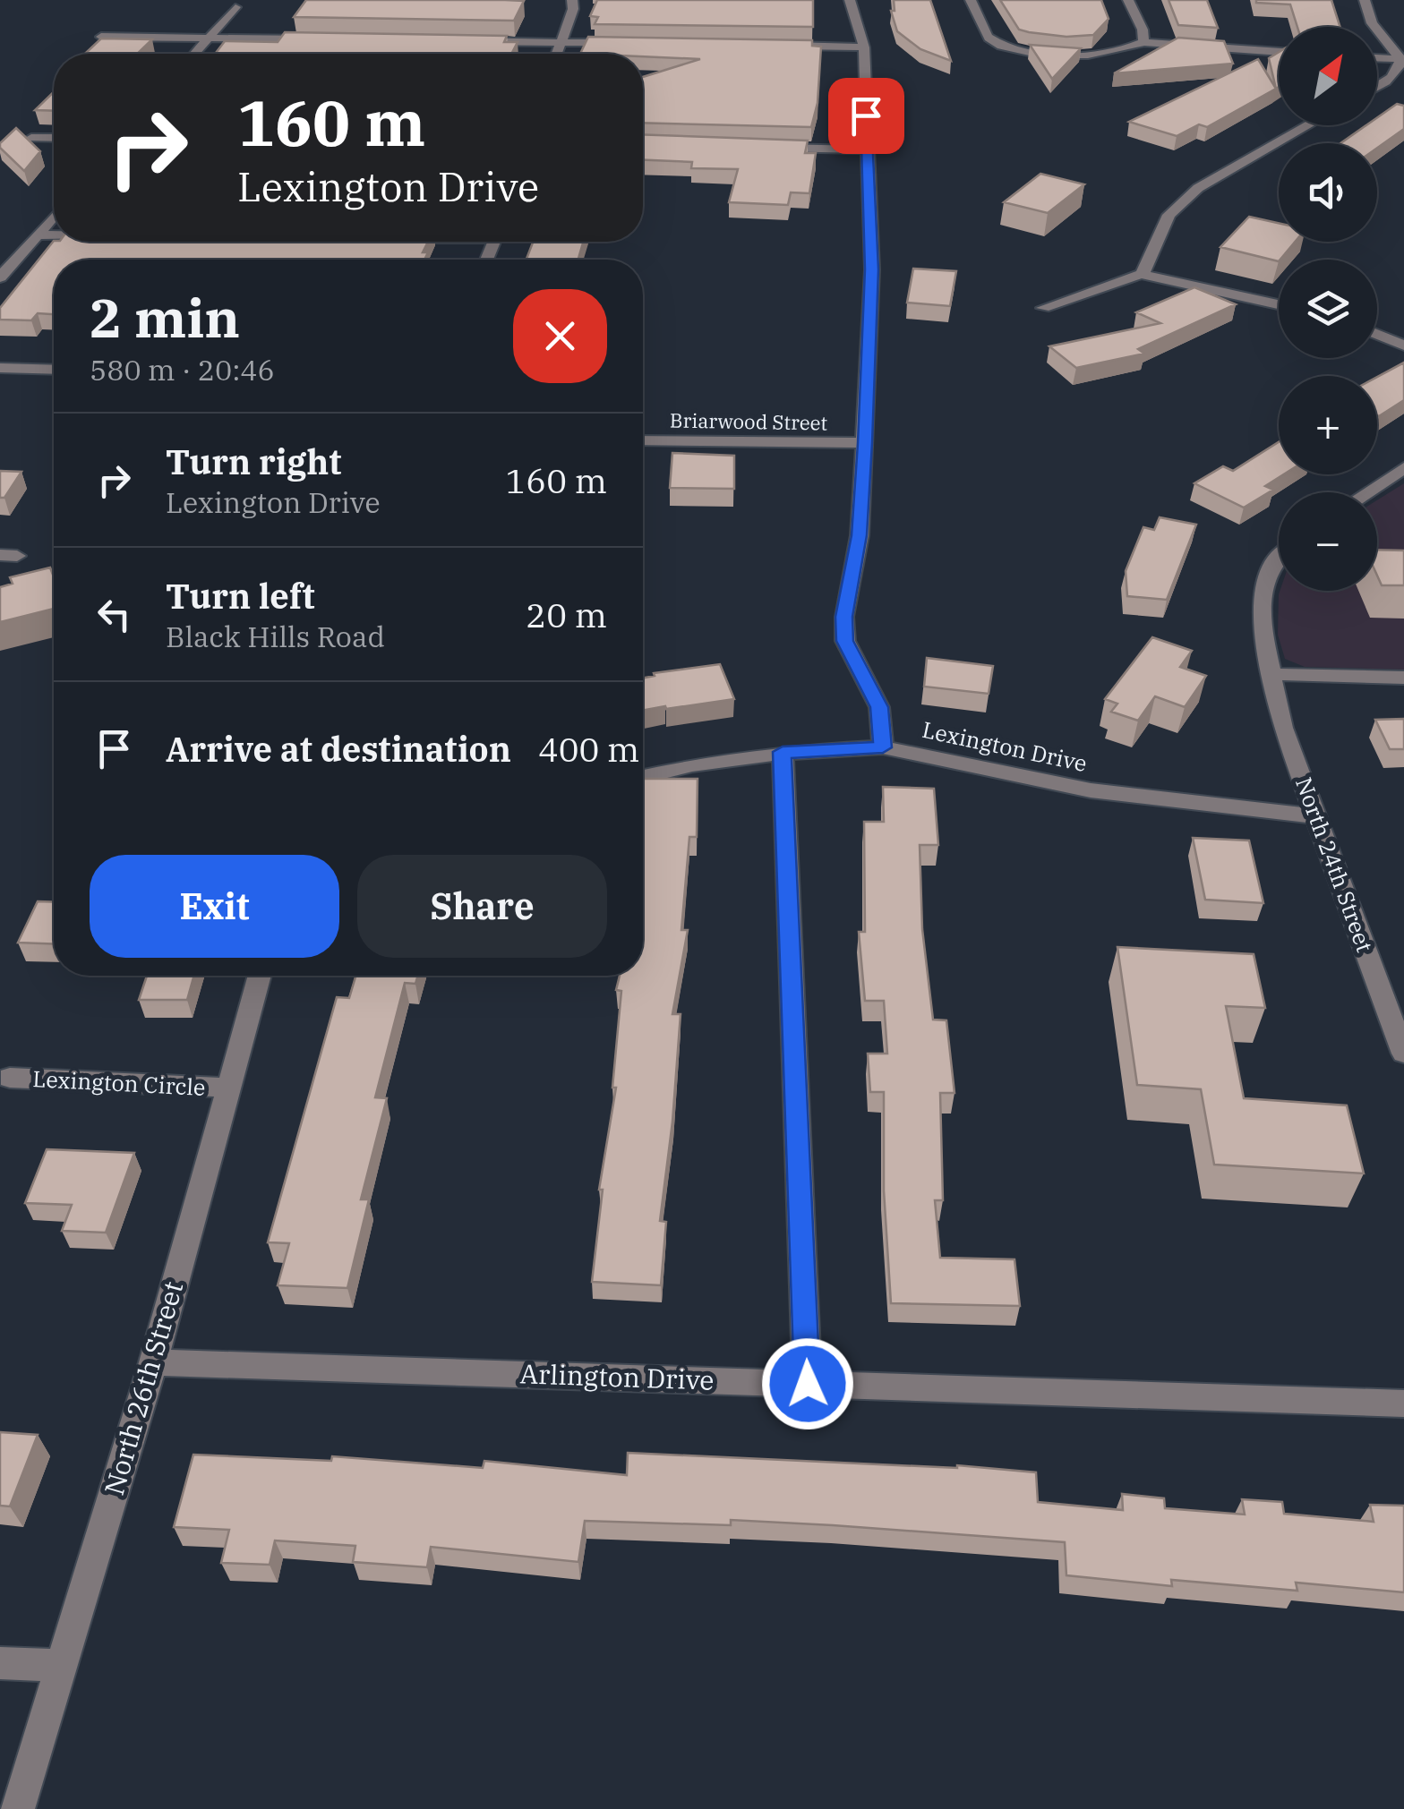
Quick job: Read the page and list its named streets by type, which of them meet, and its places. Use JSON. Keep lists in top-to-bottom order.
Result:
{
  "streets": {
    "street": [
      "Briarwood Street",
      "Lexington Drive",
      "North 24th Street",
      "Lexington Circle",
      "Arlington Drive",
      "North 26th Street"
    ]
  },
  "crossings": [
    ["Lexington Drive", "North 24th Street"],
    ["Lexington Circle", "North 26th Street"],
    ["Arlington Drive", "North 26th Street"]
  ],
  "north": "top right",
  "page": {
    "map_buttons": ["+", "−"],
    "turn": ["160 m", "Lexington Drive"],
    "heading": ["2 min", "580 m · 20:46"],
    "list": [
      {
        "name": "Turn right",
        "note": "Lexington Drive",
        "value": "160 m"
      },
      {
        "name": "Turn left",
        "note": "Black Hills Road",
        "value": "20 m"
      },
      {
        "name": "Arrive at destination",
        "value": "400 m"
      }
    ],
    "buttons": ["Exit", "Share"]
  }
}
